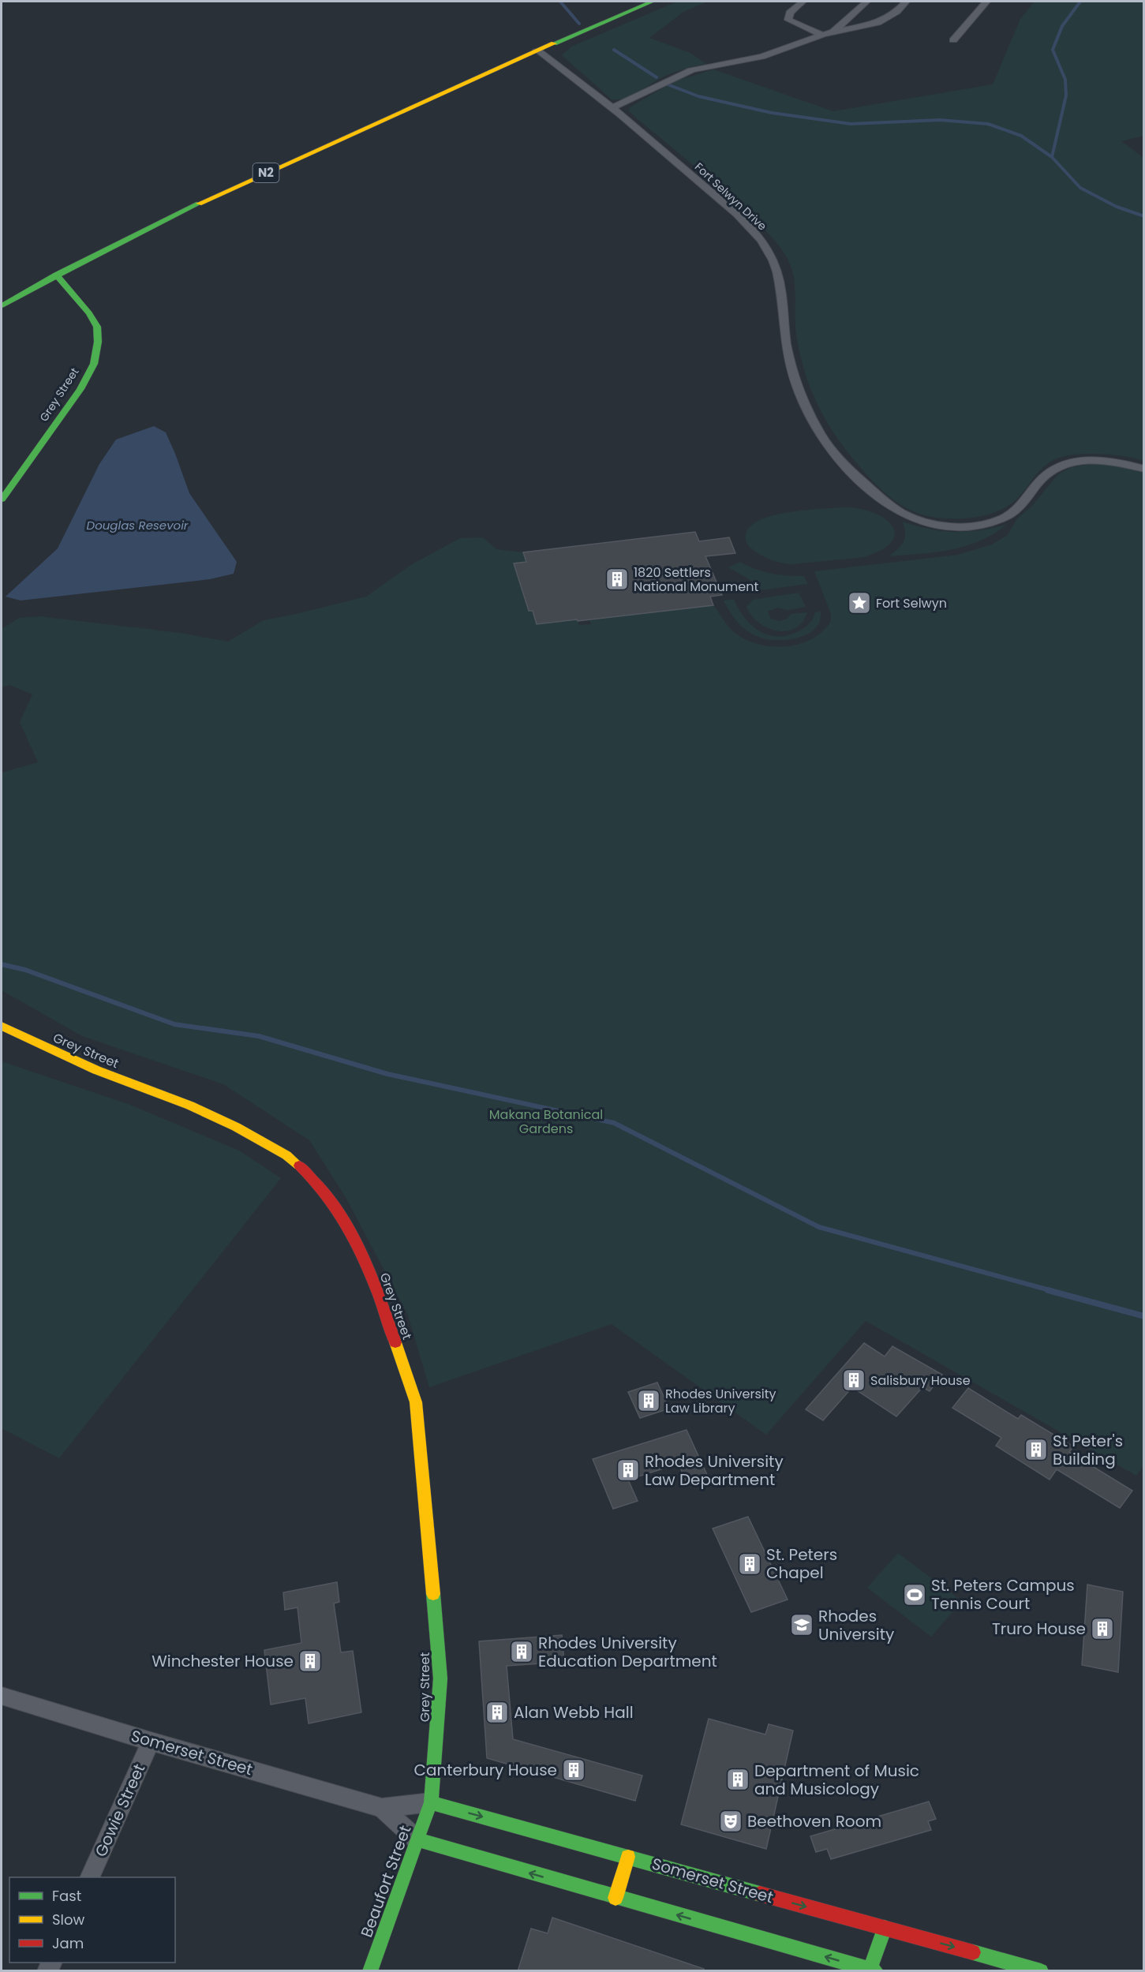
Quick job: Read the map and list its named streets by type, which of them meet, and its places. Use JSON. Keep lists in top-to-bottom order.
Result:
{
  "streets": {
    "main road": [
      "N2",
      "Grey Street",
      "Somerset Street",
      "Beaufort Street"
    ],
    "street": ["Fort Selwyn Drive", "Gowie Street"]
  },
  "crossings": [
    ["N2", "Fort Selwyn Drive"],
    ["N2", "Grey Street"],
    ["Grey Street", "Somerset Street"],
    ["Grey Street", "Beaufort Street"],
    ["Somerset Street", "Gowie Street"],
    ["Somerset Street", "Beaufort Street"]
  ],
  "water": ["Douglas Resevoir"],
  "parks": ["Makana Botanical Gardens"],
  "places": {
    "building": [
      "1820 Settlers National Monument",
      "Salisbury House",
      "Rhodes University Law Library",
      "St Peter's Building",
      "Rhodes University Law Department",
      "St. Peters Chapel",
      "Truro House",
      "Rhodes University Education Department",
      "Winchester House",
      "Alan Webb Hall",
      "Canterbury House",
      "Department of Music and Musicology"
    ],
    "place": ["Fort Selwyn"],
    "sports": ["St. Peters Campus Tennis Court"],
    "school or university": ["Rhodes University"],
    "theatre": ["Beethoven Room"]
  },
  "legend": ["Fast", "Slow", "Jam"]
}
